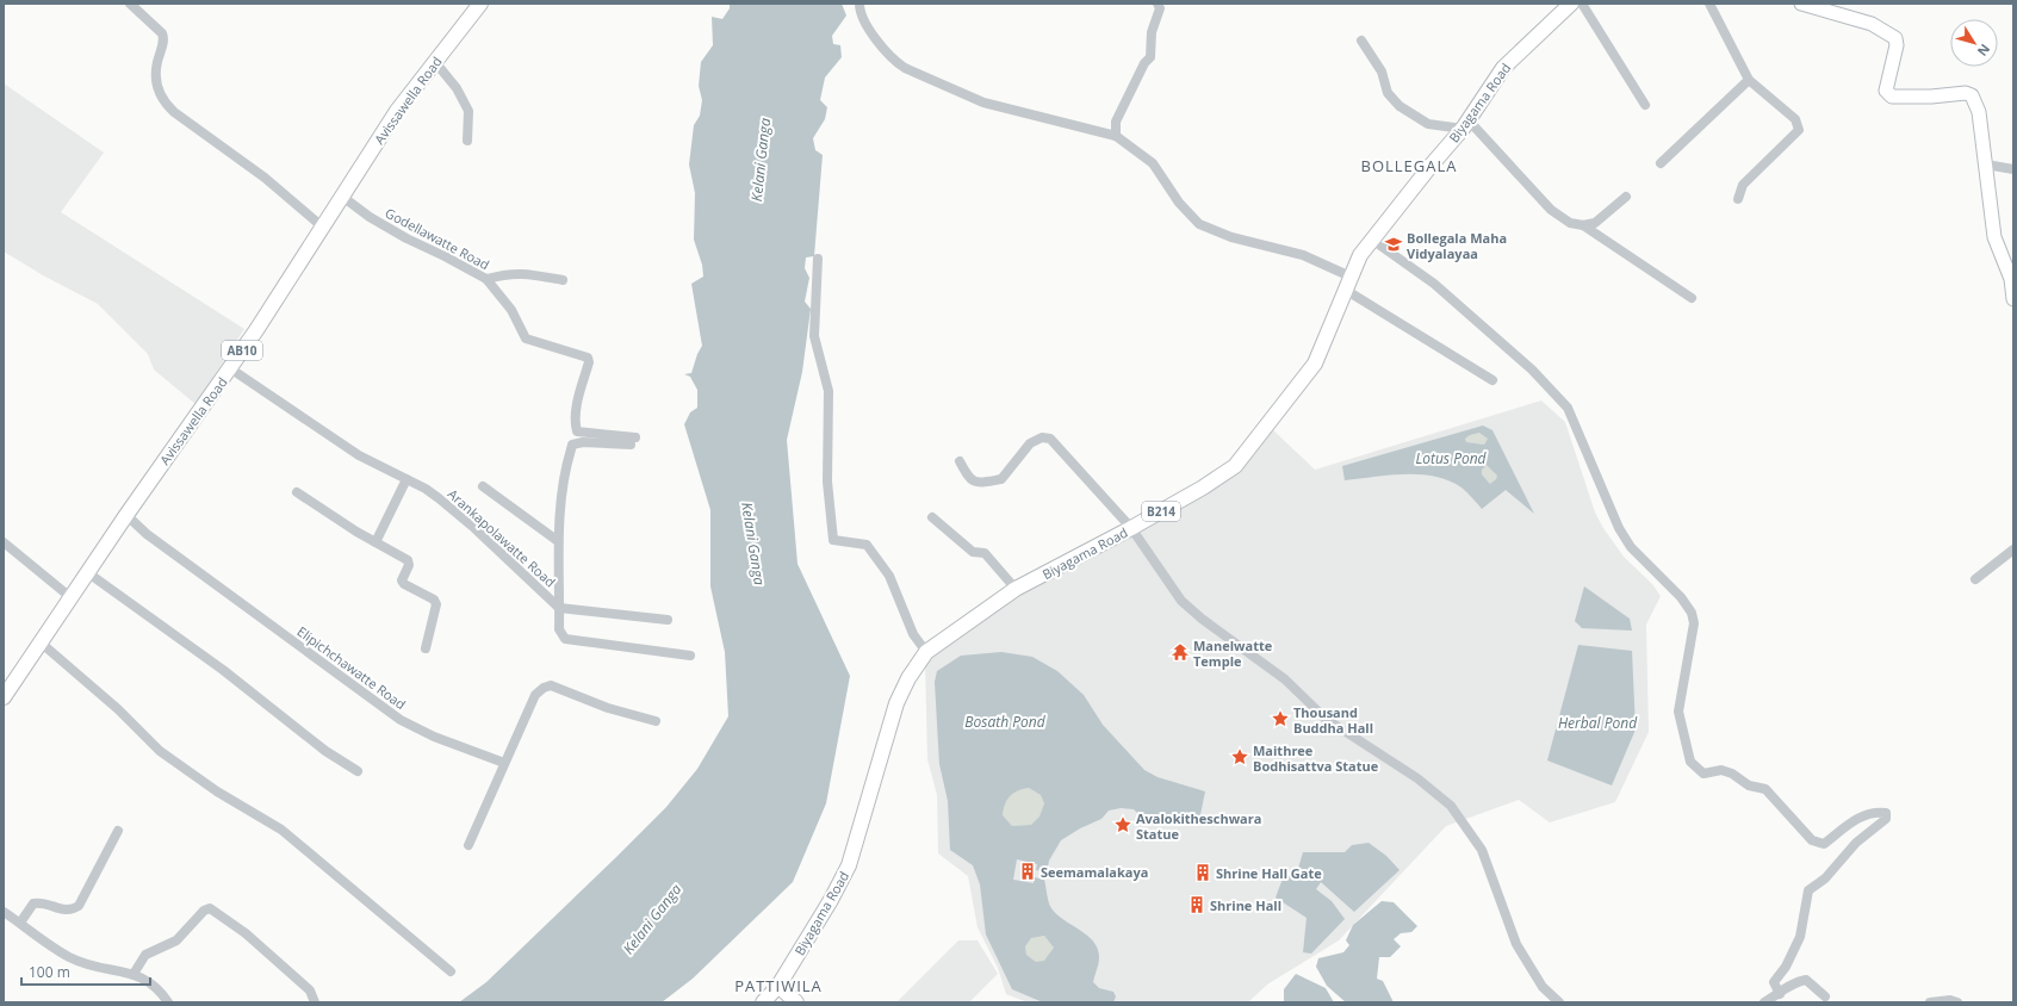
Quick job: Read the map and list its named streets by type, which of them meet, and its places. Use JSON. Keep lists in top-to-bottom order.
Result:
{
  "streets": {
    "main road": [
      "Avissawella Road",
      "Biyagama Road",
      "AB10",
      "B214"
    ],
    "street": ["Godellawatte Road", "Arankapolawatte Road", "Elipichchawatte Road"]
  },
  "crossings": [
    ["Avissawella Road", "Godellawatte Road"],
    ["Avissawella Road", "Arankapolawatte Road"],
    ["Avissawella Road", "Elipichchawatte Road"]
  ],
  "districts": ["BOLLEGALA", "PATTIWILA"],
  "water": [
    "Kelani Ganga",
    "Lotus Pond",
    "Bosath Pond",
    "Herbal Pond"
  ],
  "places": {
    "school or university": ["Bollegala Maha Vidyalayaa"],
    "temple": ["Manelwatte Temple"],
    "place": ["Thousand Buddha Hall", "Maithree Bodhisattva Statue", "Avalokitheschwara Statue"],
    "building": ["Seemamalakaya", "Shrine Hall Gate", "Shrine Hall"]
  },
  "scale_bar": "100 m",
  "north": "bottom right"
}
